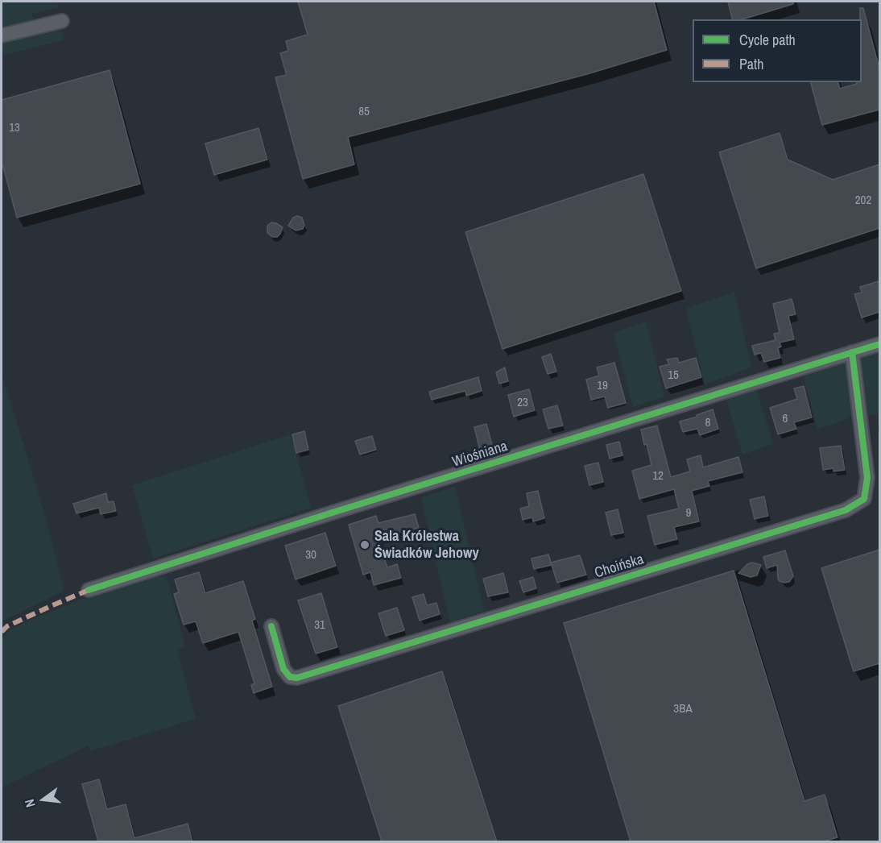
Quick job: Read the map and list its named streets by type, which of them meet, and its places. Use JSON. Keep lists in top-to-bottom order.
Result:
{
  "streets": {
    "street": ["Wiośniana", "Choińska"]
  },
  "crossings": [
    ["Wiośniana", "Choińska"]
  ],
  "places": ["Sala Królestwa Świadków Jehowy"],
  "house_numbers": [
    "85",
    "13",
    "202",
    "15",
    "19",
    "23",
    "6",
    "8",
    "12",
    "9",
    "30",
    "31",
    "3BA"
  ],
  "legend": ["Cycle path", "Path"],
  "north": "left"
}
